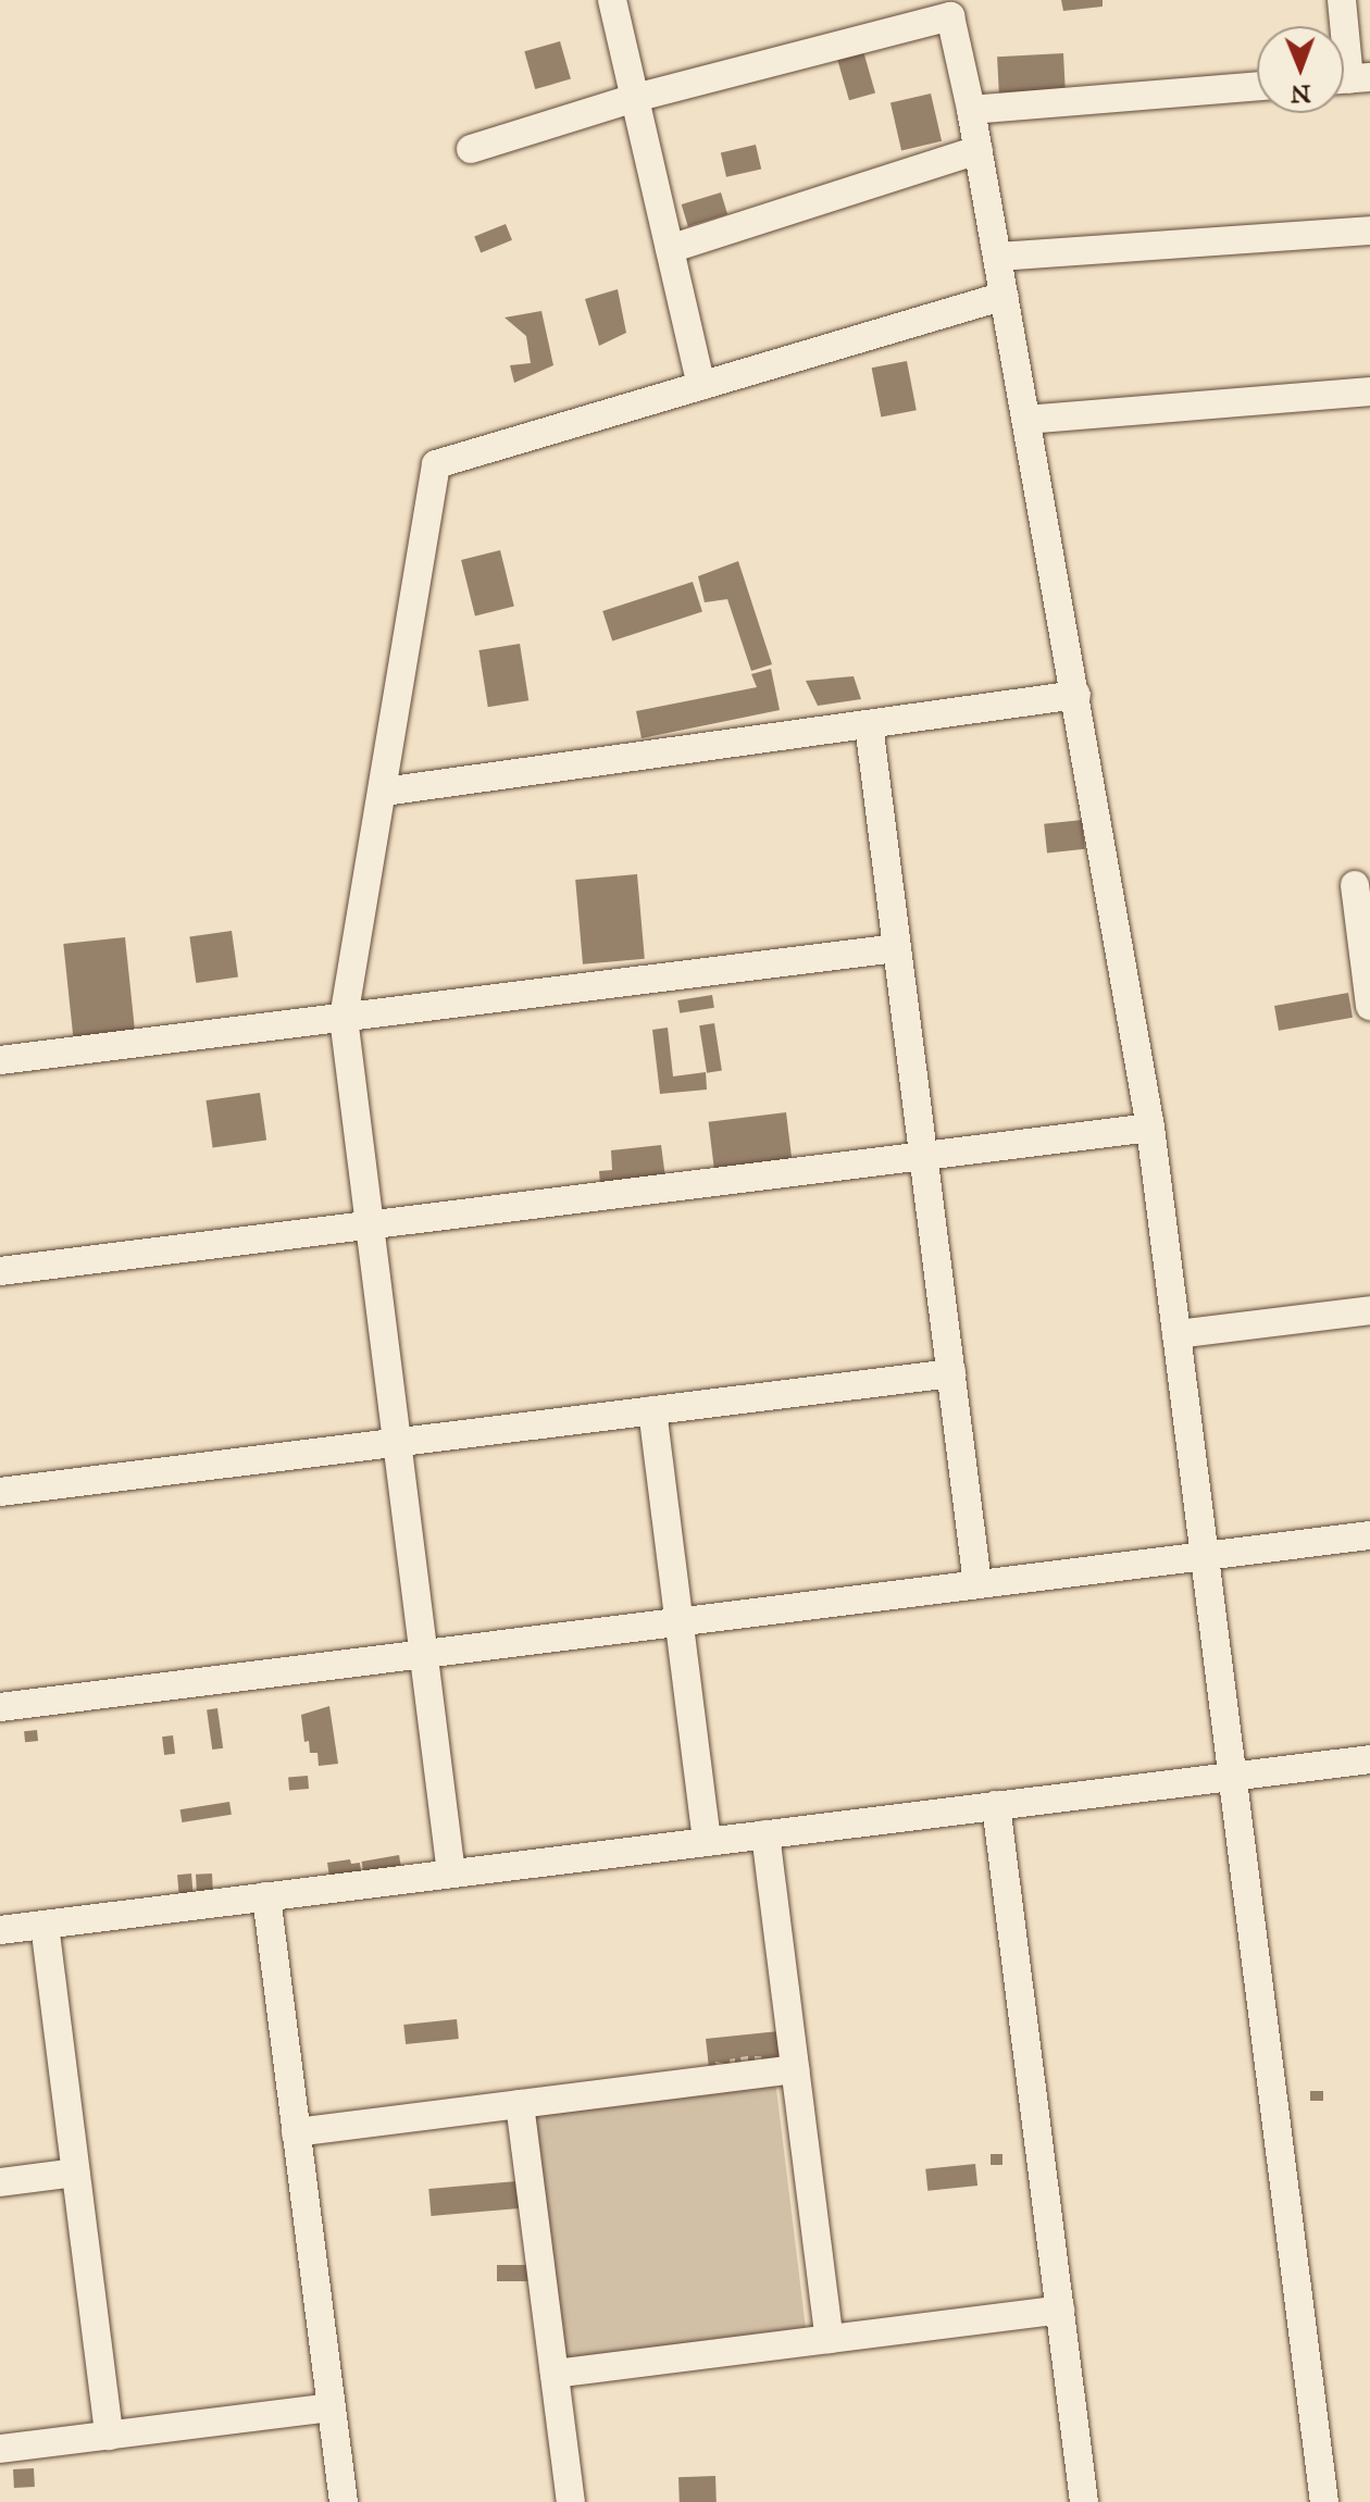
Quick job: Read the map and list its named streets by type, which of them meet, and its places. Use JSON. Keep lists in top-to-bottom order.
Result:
{
  "north": "bottom"
}
